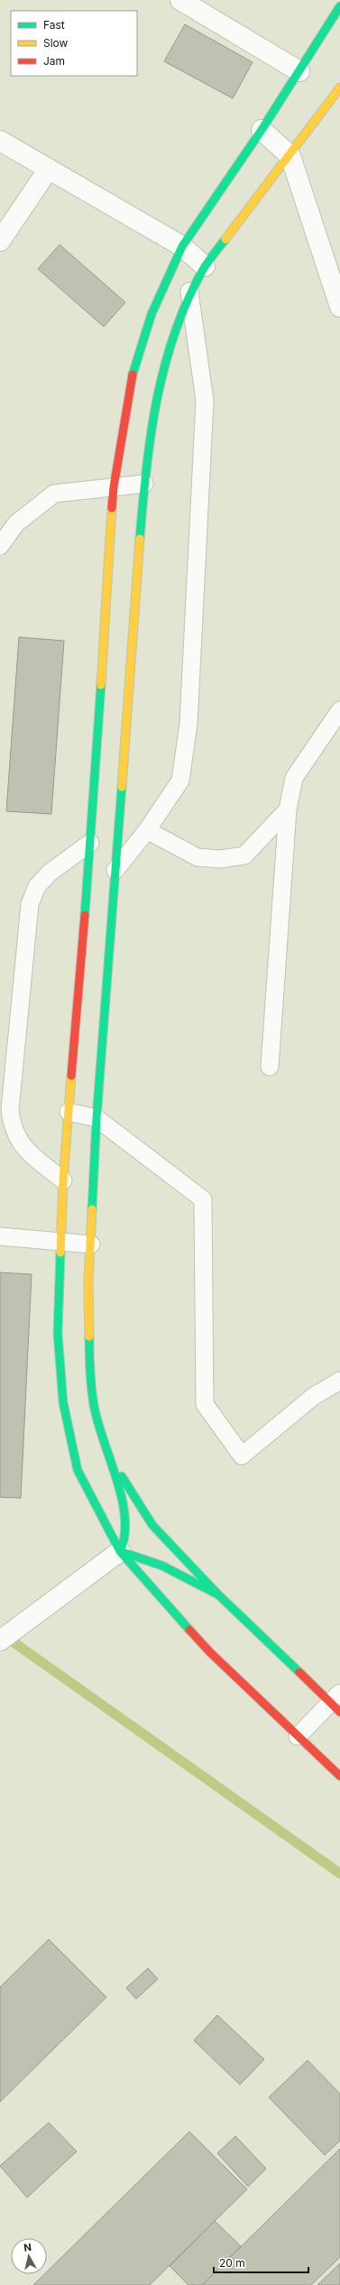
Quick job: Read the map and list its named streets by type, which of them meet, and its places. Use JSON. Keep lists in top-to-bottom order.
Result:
{
  "legend": ["Fast", "Slow", "Jam"],
  "scale_bar": "20 m",
  "north": "top"
}
